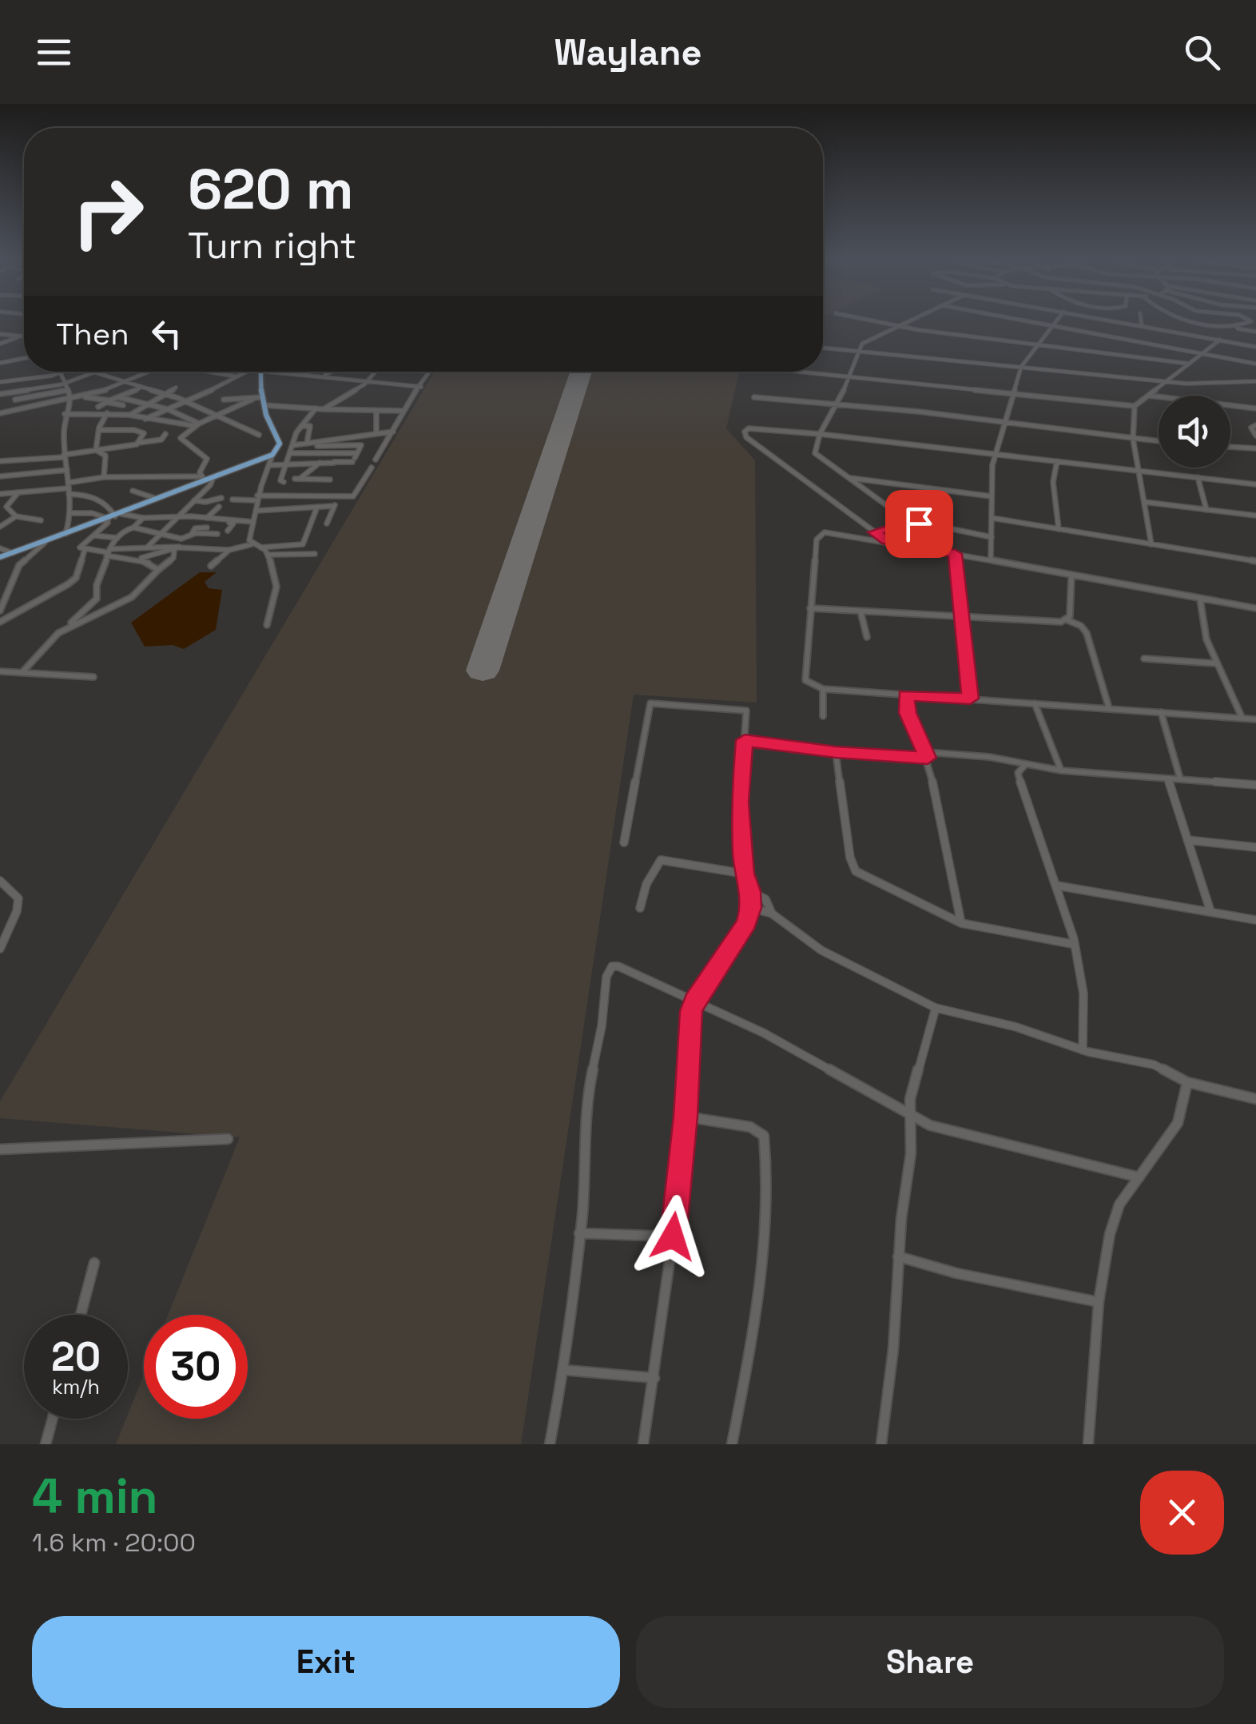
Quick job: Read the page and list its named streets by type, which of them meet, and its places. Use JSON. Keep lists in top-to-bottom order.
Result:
{
  "page": {
    "header": "Waylane",
    "turn": ["620 m", "Turn right"],
    "then": "Then",
    "speed": "20 km/h",
    "limit": "30",
    "heading": ["4 min", "1.6 km · 20:00"],
    "buttons": ["Exit", "Share"]
  }
}
